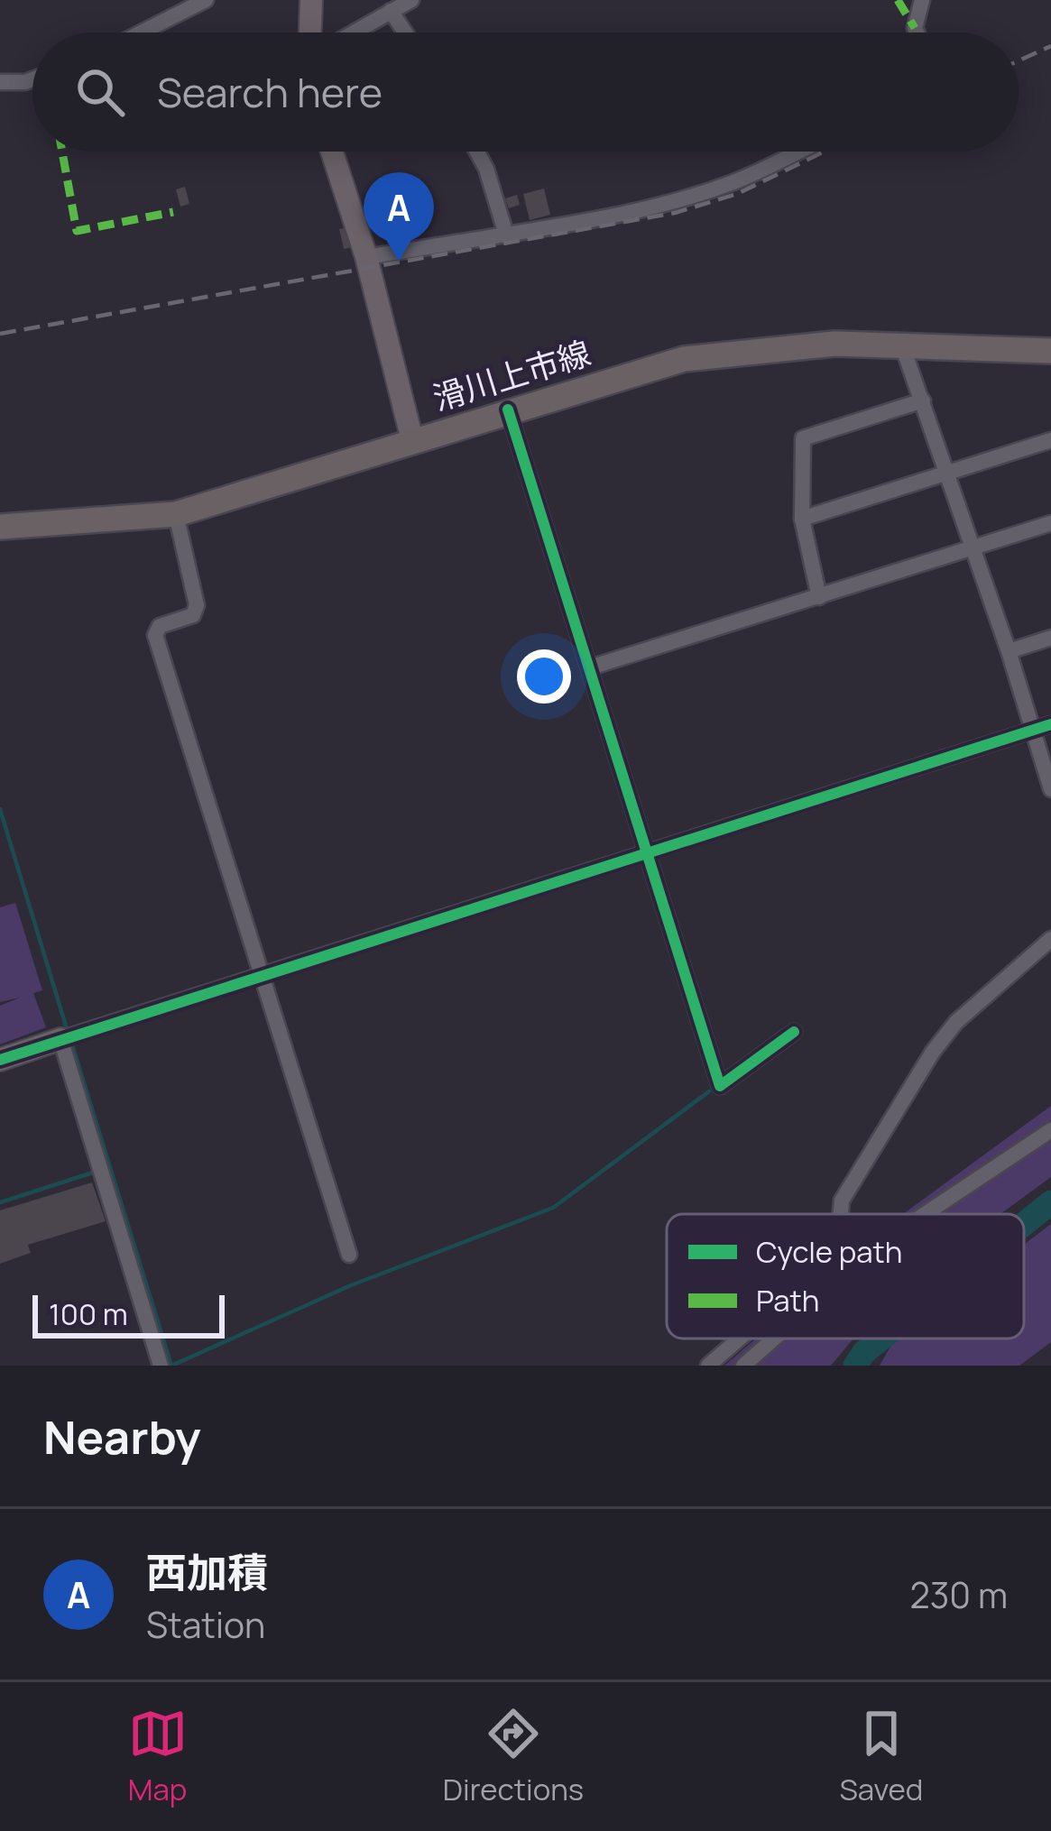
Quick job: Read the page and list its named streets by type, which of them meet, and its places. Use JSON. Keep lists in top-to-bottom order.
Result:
{
  "streets": {
    "main road": ["滑川上市線"]
  },
  "legend": ["Cycle path", "Path"],
  "scale_bar": "100 m",
  "page": {
    "search": "Search here",
    "pins": "A",
    "scale": "100 m",
    "heading": "Nearby",
    "list": [
      {
        "mark": "A",
        "name": "西加積",
        "note": "Station",
        "value": "230 m"
      }
    ],
    "nav": ["Map", "Directions", "Saved"]
  }
}
